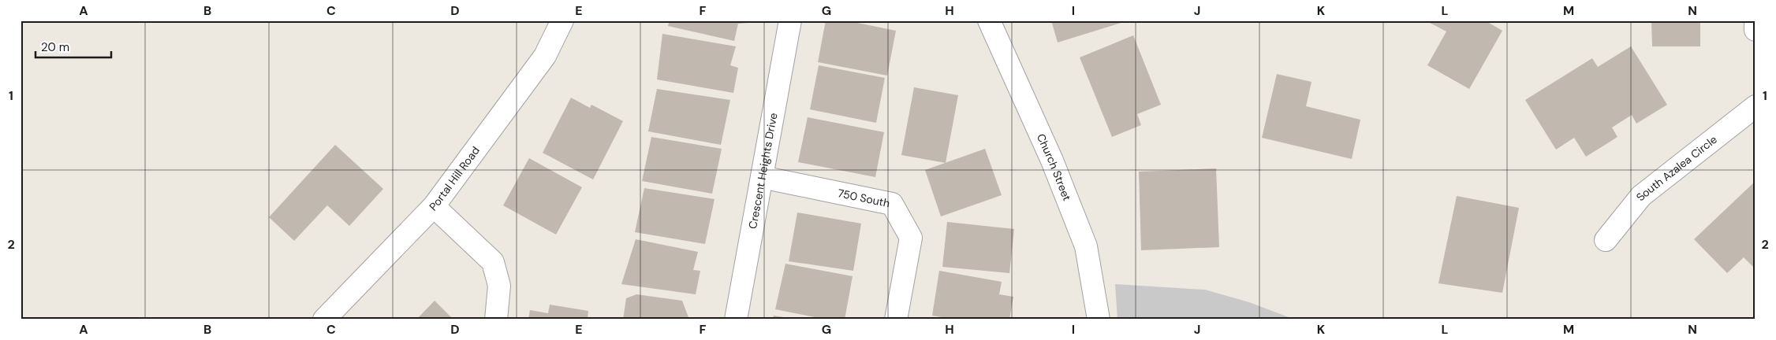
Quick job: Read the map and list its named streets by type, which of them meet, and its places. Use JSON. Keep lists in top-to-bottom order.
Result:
{
  "streets": {
    "street": [
      "Church Street",
      "South Azalea Circle",
      "Crescent Heights Drive",
      "Portal Hill Road",
      "750 South"
    ]
  },
  "crossings": [
    ["Crescent Heights Drive", "750 South"]
  ],
  "scale_bar": "20 m",
  "grid": {
    "columns": [
      "A",
      "B",
      "C",
      "D",
      "E",
      "F",
      "G",
      "H",
      "I",
      "J",
      "K",
      "L",
      "M",
      "N"
    ],
    "rows": ["1", "2"]
  }
}
